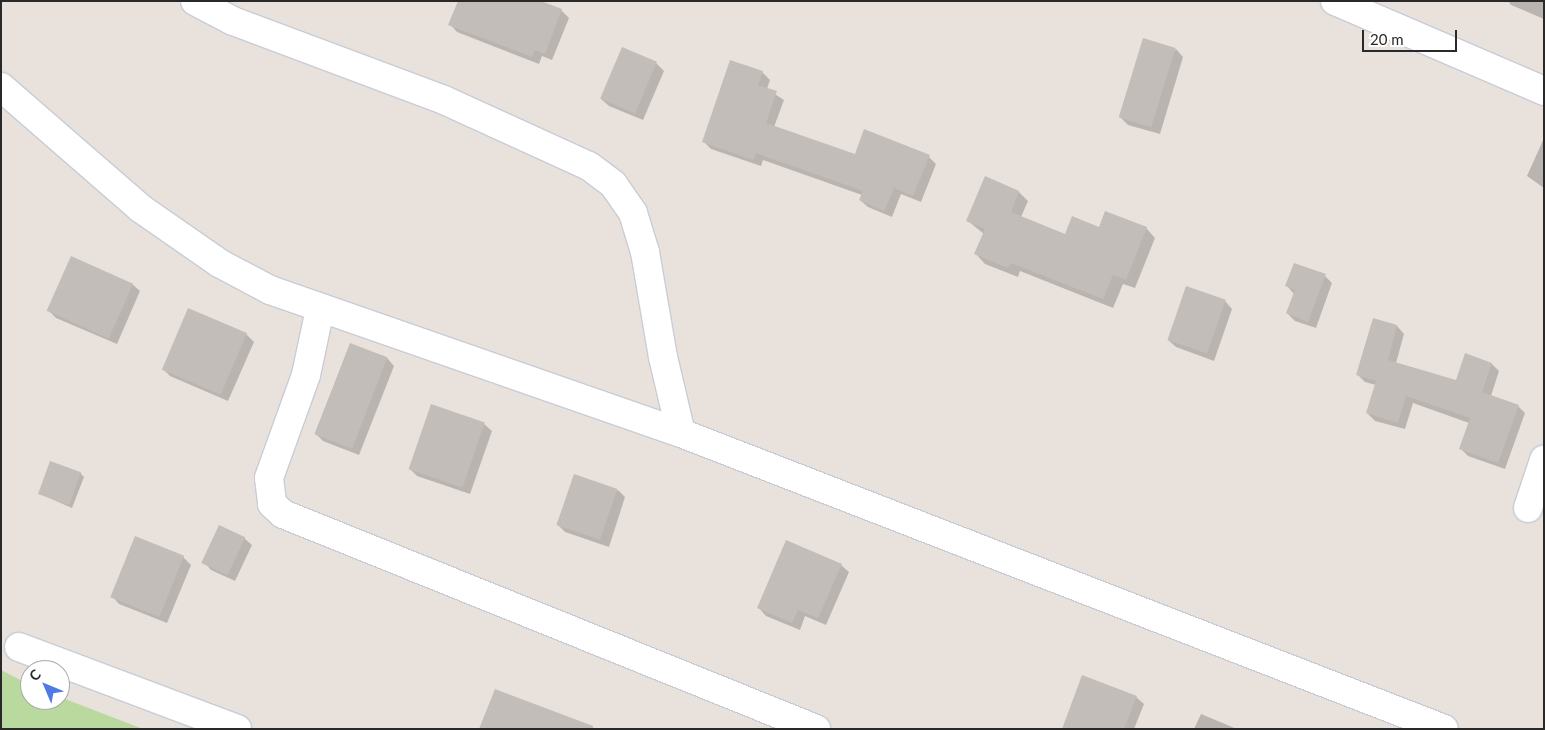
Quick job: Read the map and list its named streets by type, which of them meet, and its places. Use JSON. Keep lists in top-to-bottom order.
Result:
{
  "scale_bar": "20 m",
  "north": "top left"
}
